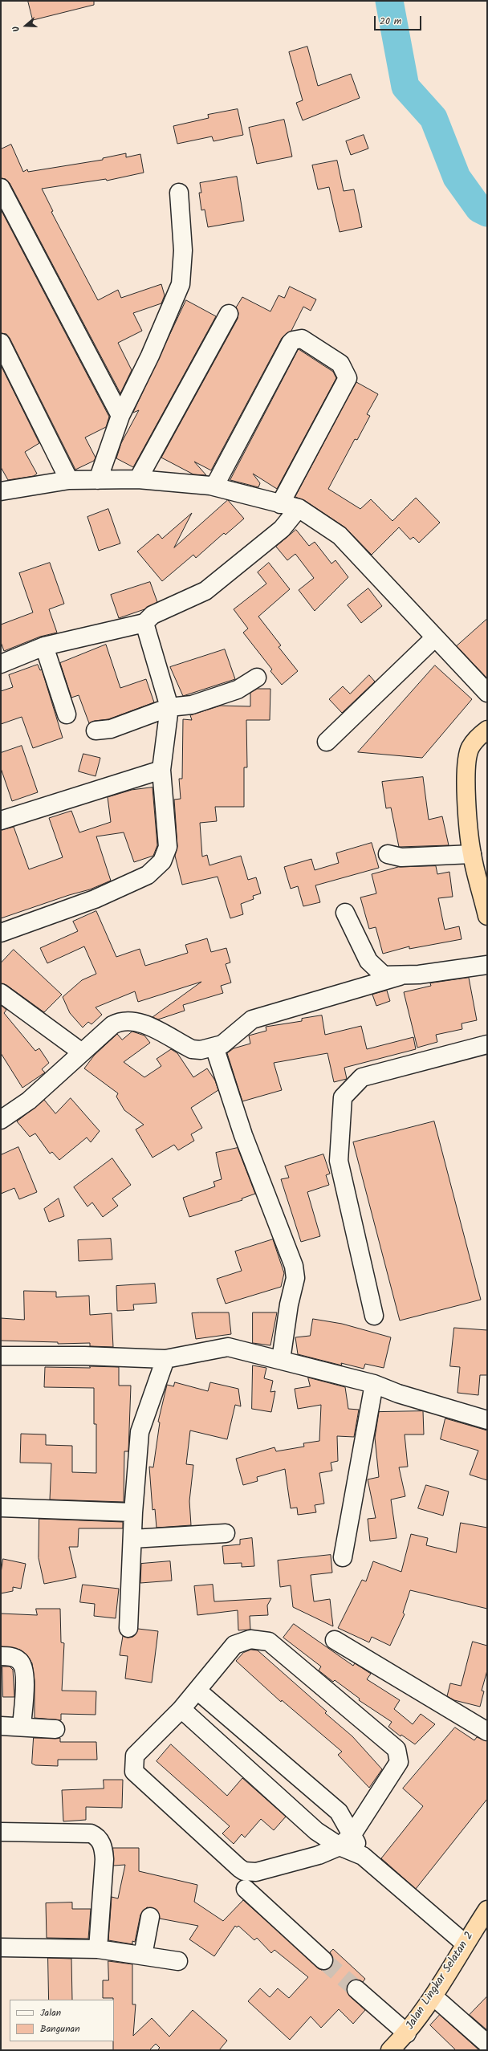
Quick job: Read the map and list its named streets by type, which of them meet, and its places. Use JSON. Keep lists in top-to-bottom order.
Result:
{
  "streets": {
    "highway": ["Jalan Lingkar Selatan 2"]
  },
  "legend": ["Jalan", "Bangunan"],
  "scale_bar": "20 m",
  "north": "left"
}
